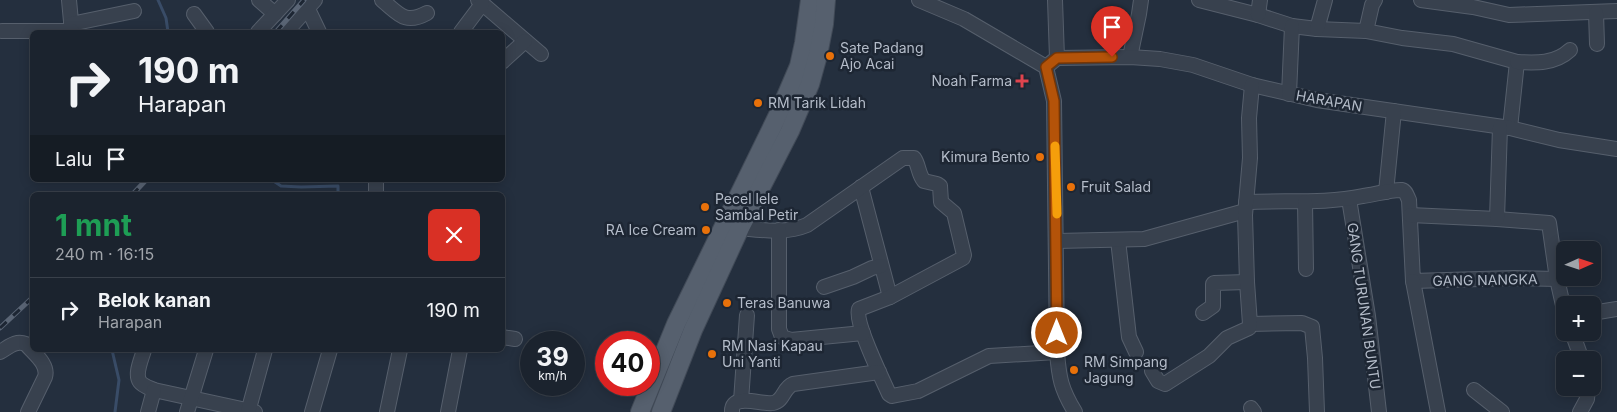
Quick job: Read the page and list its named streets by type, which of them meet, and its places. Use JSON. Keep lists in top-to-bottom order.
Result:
{
  "streets": {
    "street": ["HARAPAN", "GANG NANGKA", "GANG TURUNAN BUNTU"]
  },
  "crossings": [
    ["GANG NANGKA", "GANG TURUNAN BUNTU"]
  ],
  "places": {
    "other": [
      "Sate Padang Ajo Acai",
      "RM Tarik Lidah",
      "Kimura Bento",
      "Fruit Salad",
      "Pecel lele Sambal Petir",
      "RA Ice Cream",
      "Teras Banuwa",
      "RM Nasi Kapau Uni Yanti",
      "RM Simpang Jagung"
    ],
    "health": ["Noah Farma"]
  },
  "north": "right",
  "page": {
    "turn": ["190 m", "Harapan"],
    "then": "Lalu",
    "heading": ["1 mnt", "240 m · 16:15"],
    "map_buttons": ["+", "−"],
    "list": [
      {
        "name": "Belok kanan",
        "note": "Harapan",
        "value": "190 m"
      }
    ],
    "speed": "39 km/h",
    "limit": "40"
  }
}
